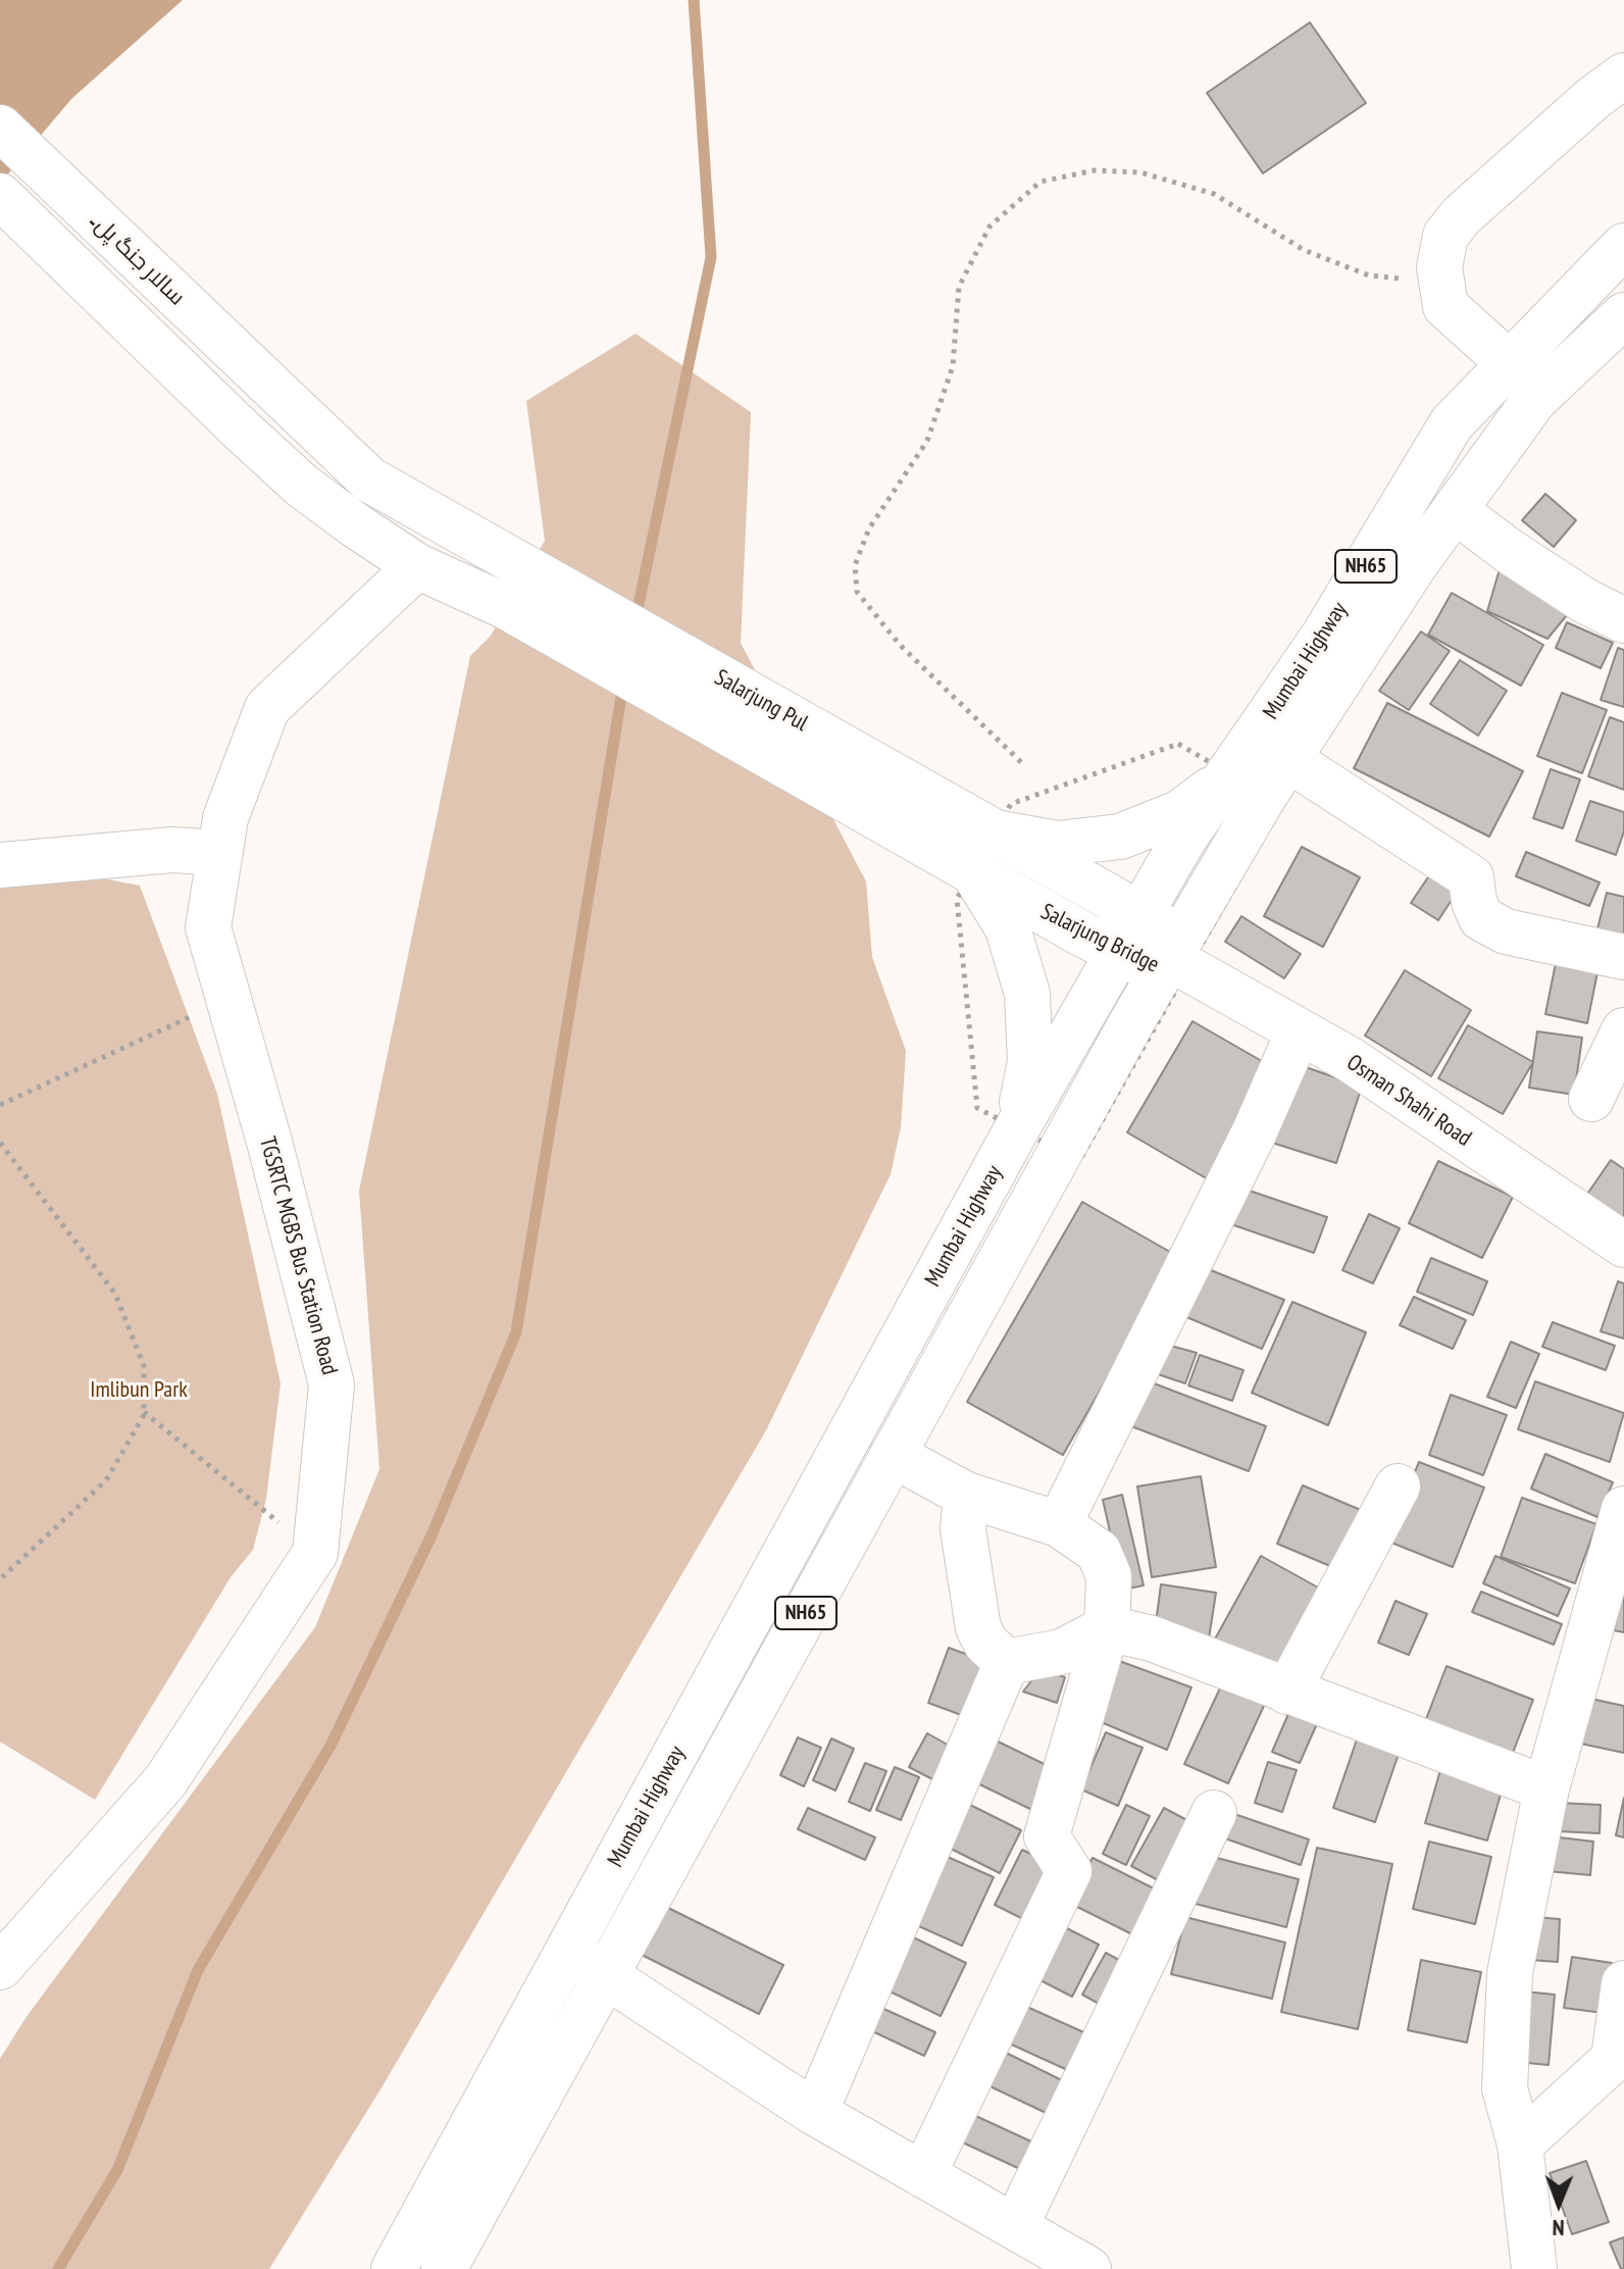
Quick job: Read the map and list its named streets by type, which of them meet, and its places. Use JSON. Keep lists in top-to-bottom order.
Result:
{
  "streets": {
    "main road": [
      "سالار جنگ پل۔",
      "NH65",
      "Mumbai Highway",
      "Salarjung Pul",
      "Salarjung Bridge",
      "Osman Shahi Road",
      "TGSRTC MGBS Bus Station Road"
    ]
  },
  "crossings": [
    ["سالار جنگ پل۔", "Salarjung Pul"],
    ["Mumbai Highway", "Salarjung Bridge"],
    ["Mumbai Highway", "Osman Shahi Road"],
    ["Salarjung Pul", "Salarjung Bridge"],
    ["Salarjung Bridge", "Osman Shahi Road"]
  ],
  "parks": ["Imlibun Park"],
  "north": "bottom"
}
